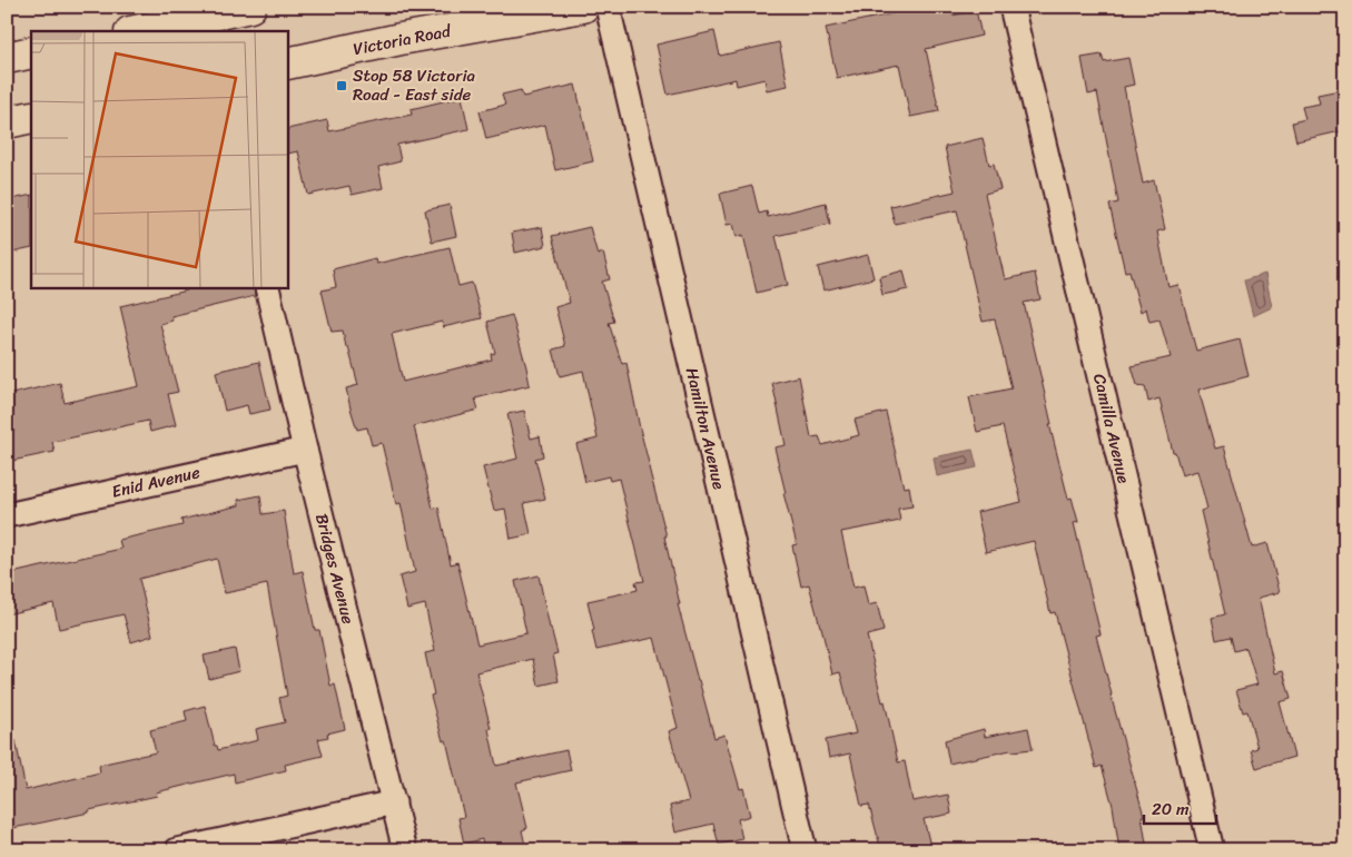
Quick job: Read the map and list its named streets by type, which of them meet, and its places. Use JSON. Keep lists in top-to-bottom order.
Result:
{
  "streets": {
    "highway": ["Victoria Road"],
    "street": [
      "Hamilton Avenue",
      "Camilla Avenue",
      "Enid Avenue",
      "Bridges Avenue"
    ]
  },
  "crossings": [
    ["Enid Avenue", "Bridges Avenue"]
  ],
  "places": {
    "transit": ["Stop 58 Victoria Road - East side"]
  },
  "scale_bar": "20 m"
}
